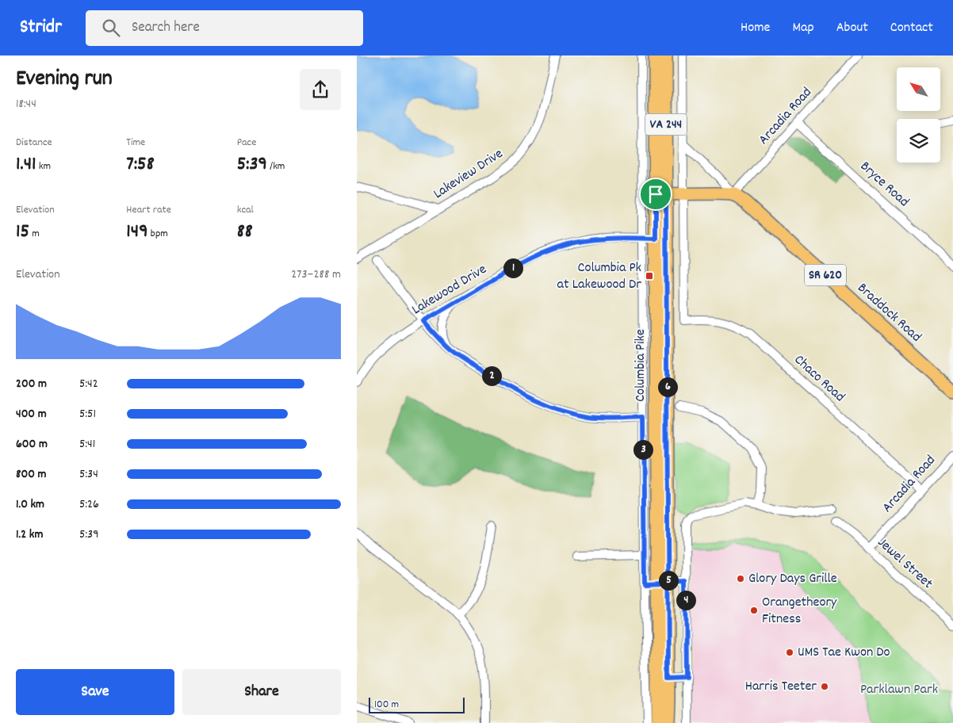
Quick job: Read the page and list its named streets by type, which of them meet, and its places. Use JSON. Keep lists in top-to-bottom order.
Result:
{
  "streets": {
    "main road": [
      "VA 244",
      "SR 620",
      "Braddock Road",
      "Columbia Pike"
    ],
    "street": [
      "Arcadia Road",
      "Lakeview Drive",
      "Bryce Road",
      "Lakewood Drive",
      "Chaco Road",
      "Jewel Street"
    ]
  },
  "crossings": [
    ["Arcadia Road", "Bryce Road"],
    ["Arcadia Road", "Braddock Road"],
    ["Arcadia Road", "Chaco Road"],
    ["Arcadia Road", "Jewel Street"],
    ["Lakewood Drive", "Columbia Pike"],
    ["Braddock Road", "Columbia Pike"],
    ["Braddock Road", "Chaco Road"]
  ],
  "parks": ["Parklawn Park"],
  "places": {
    "transit": ["Columbia Pk at Lakewood Dr"],
    "other": [
      "Glory Days Grille",
      "Orangetheory Fitness",
      "UMS Tae Kwon Do",
      "Harris Teeter"
    ]
  },
  "scale_bar": "100 m",
  "north": "top left",
  "page": {
    "header": "Stridr",
    "search": "Search here",
    "nav": [
      "Home",
      "Map",
      "About",
      "Contact"
    ],
    "heading": ["Evening run", "18:44"],
    "stats": [
      ["Distance", "1.41 km"],
      ["Time", "7:58"],
      ["Pace", "5:39 /km"],
      ["Elevation", "15 m"],
      ["Heart rate", "149 bpm"],
      ["kcal", "88"]
    ],
    "chart": ["Elevation", "273–288 m"],
    "pins": [
      "1",
      "2",
      "6",
      "3",
      "5",
      "4"
    ],
    "list": [
      {
        "name": "200 m",
        "note": "5:42"
      },
      {
        "name": "400 m",
        "note": "5:51"
      },
      {
        "name": "600 m",
        "note": "5:41"
      },
      {
        "name": "800 m",
        "note": "5:34"
      },
      {
        "name": "1.0 km",
        "note": "5:26"
      },
      {
        "name": "1.2 km",
        "note": "5:39"
      }
    ],
    "buttons": ["Save", "Share"],
    "scale": "100 m"
  }
}
